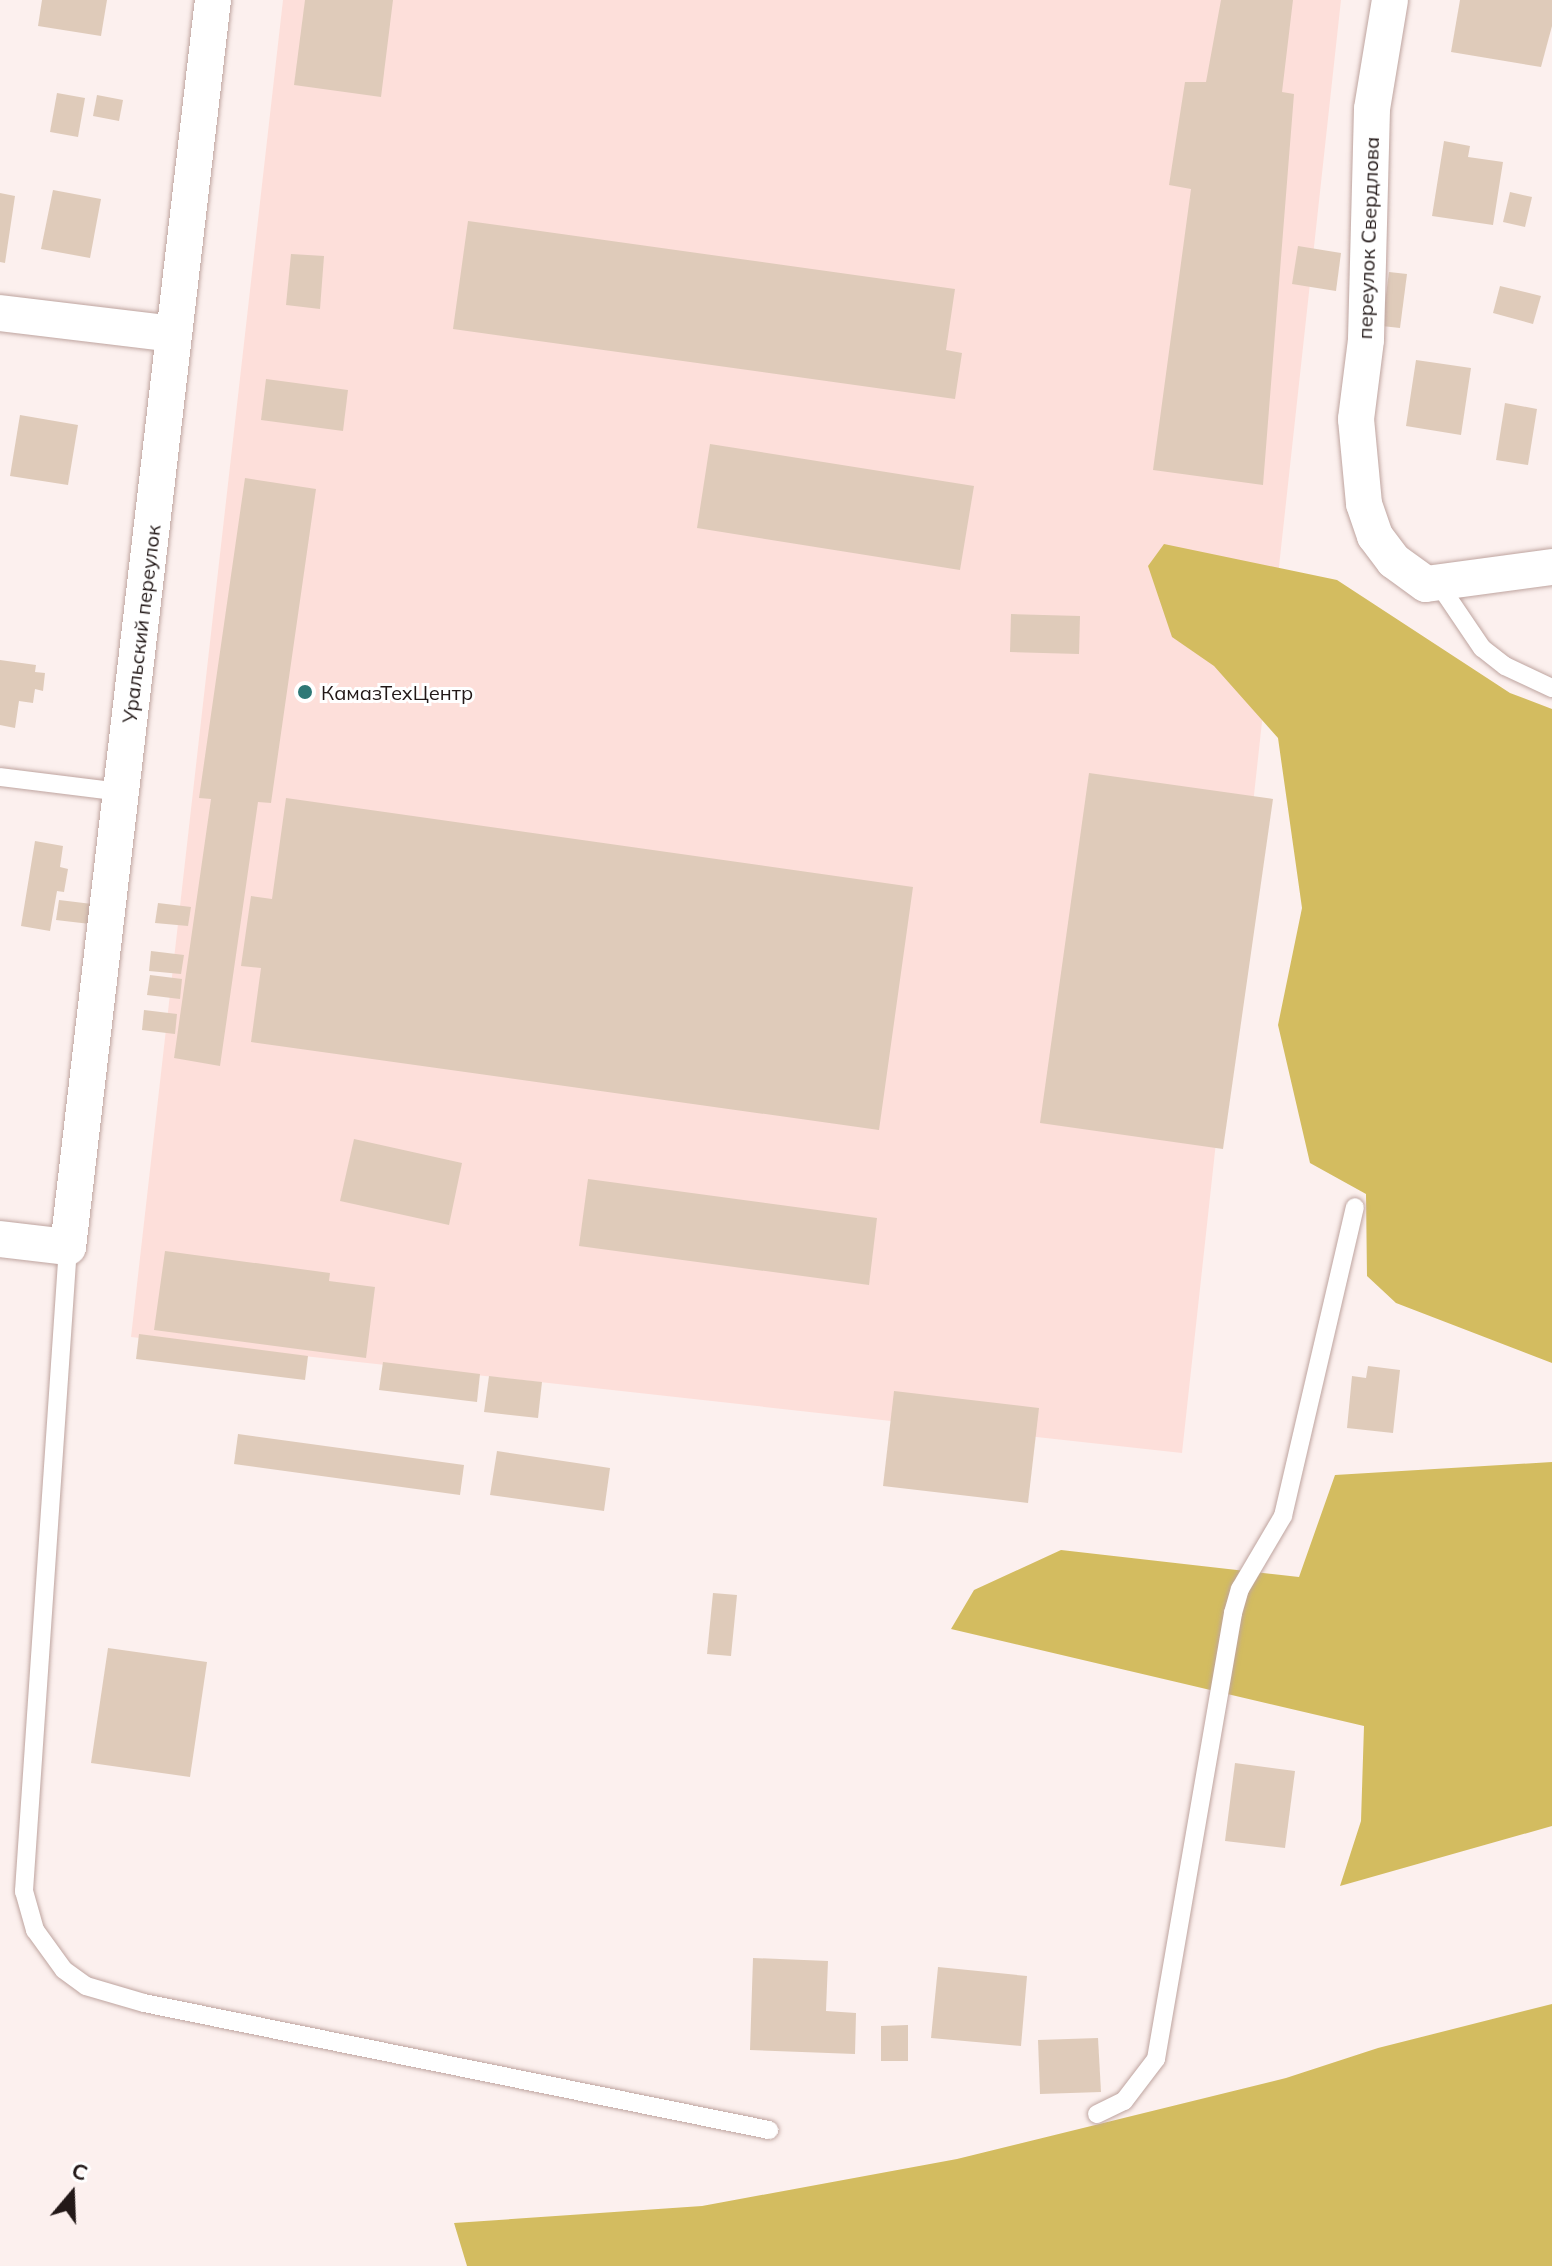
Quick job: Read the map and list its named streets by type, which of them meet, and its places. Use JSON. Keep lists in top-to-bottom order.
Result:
{
  "streets": {
    "street": ["переулок Свердлова", "Уральский переулок"]
  },
  "places": ["КамазТехЦентр"],
  "north": "top"
}
